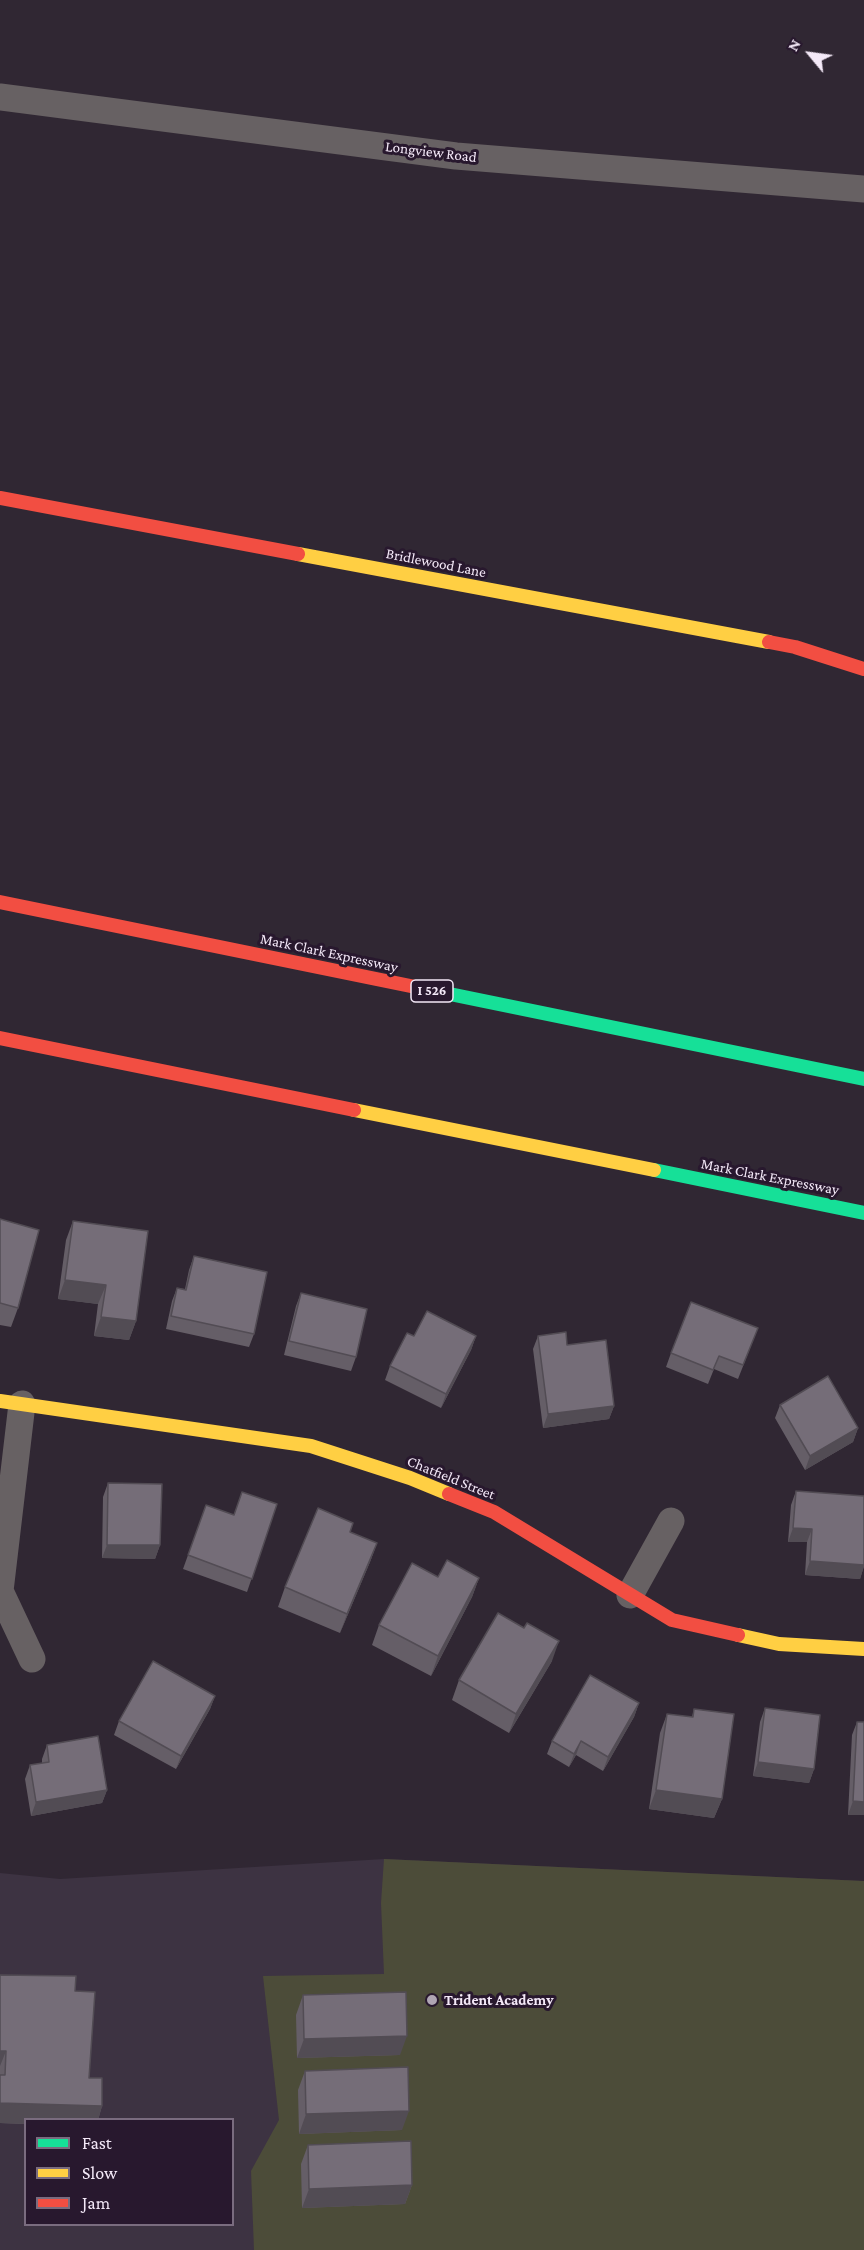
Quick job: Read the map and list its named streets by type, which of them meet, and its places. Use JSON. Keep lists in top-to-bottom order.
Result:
{
  "streets": {
    "main road": [
      "Bridlewood Lane",
      "Mark Clark Expressway",
      "I 526",
      "Chatfield Street"
    ],
    "street": ["Longview Road"]
  },
  "places": ["Trident Academy"],
  "legend": ["Fast", "Slow", "Jam"],
  "north": "top left"
}
